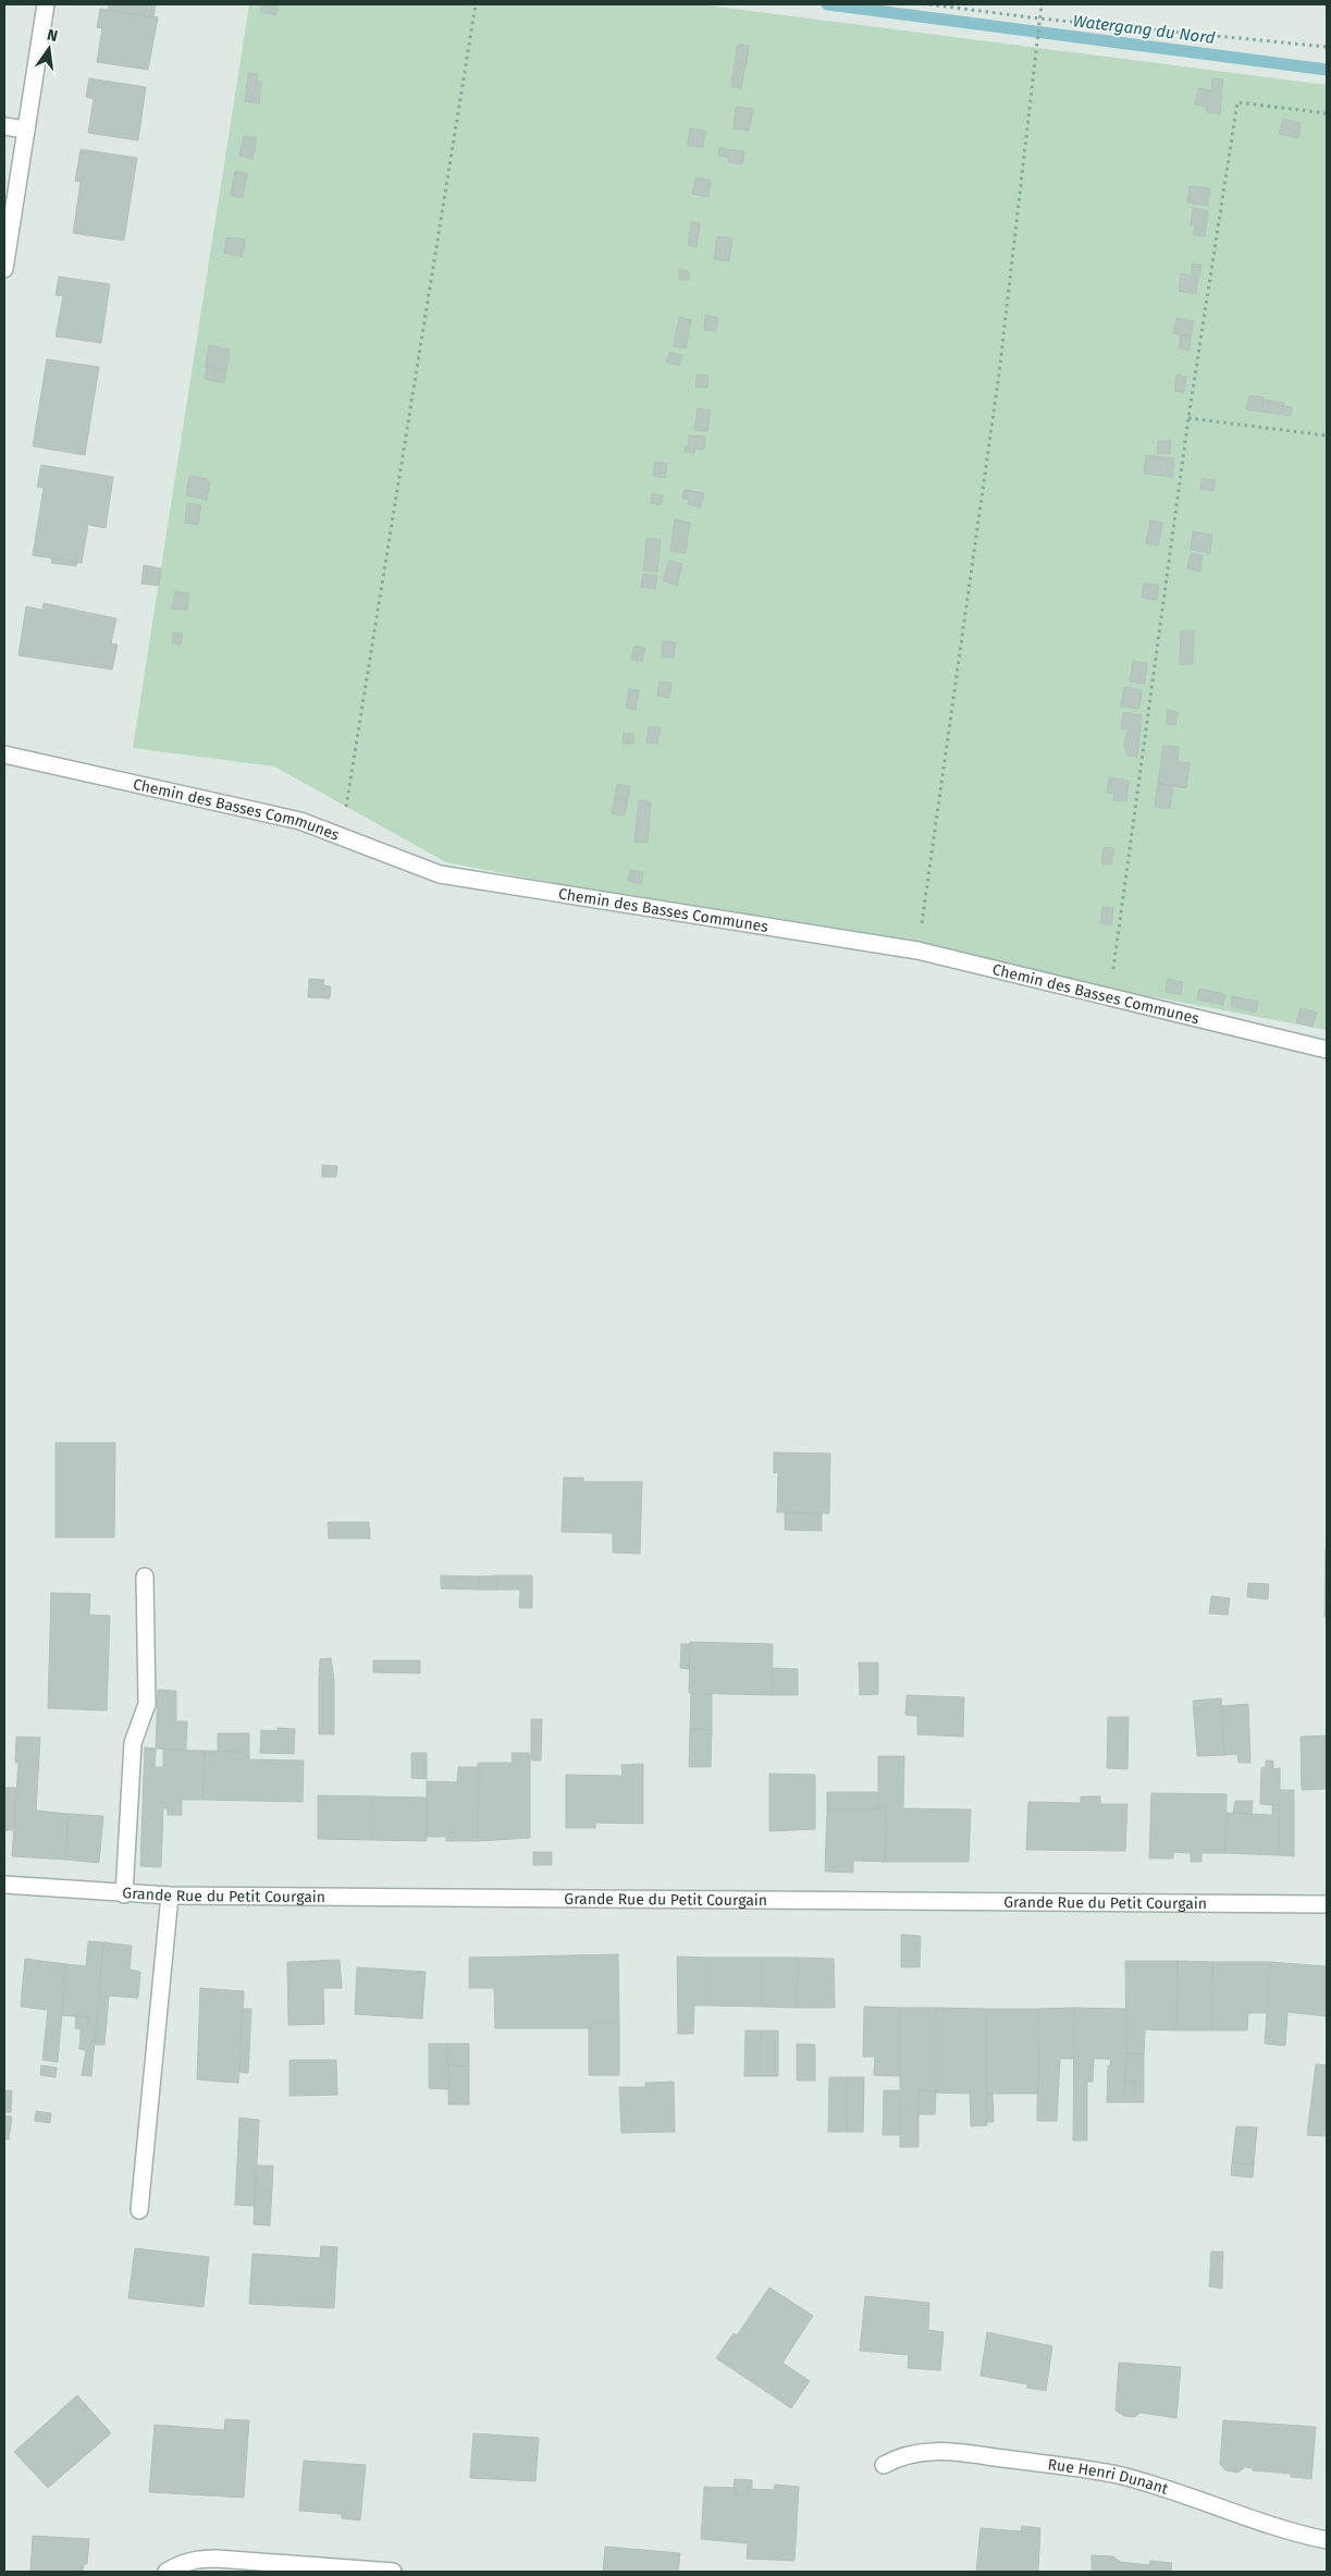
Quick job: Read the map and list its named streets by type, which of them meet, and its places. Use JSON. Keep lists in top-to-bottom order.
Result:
{
  "streets": {
    "street": ["Chemin des Basses Communes", "Grande Rue du Petit Courgain", "Rue Henri Dunant"]
  },
  "water": ["Watergang du Nord"],
  "north": "top"
}
